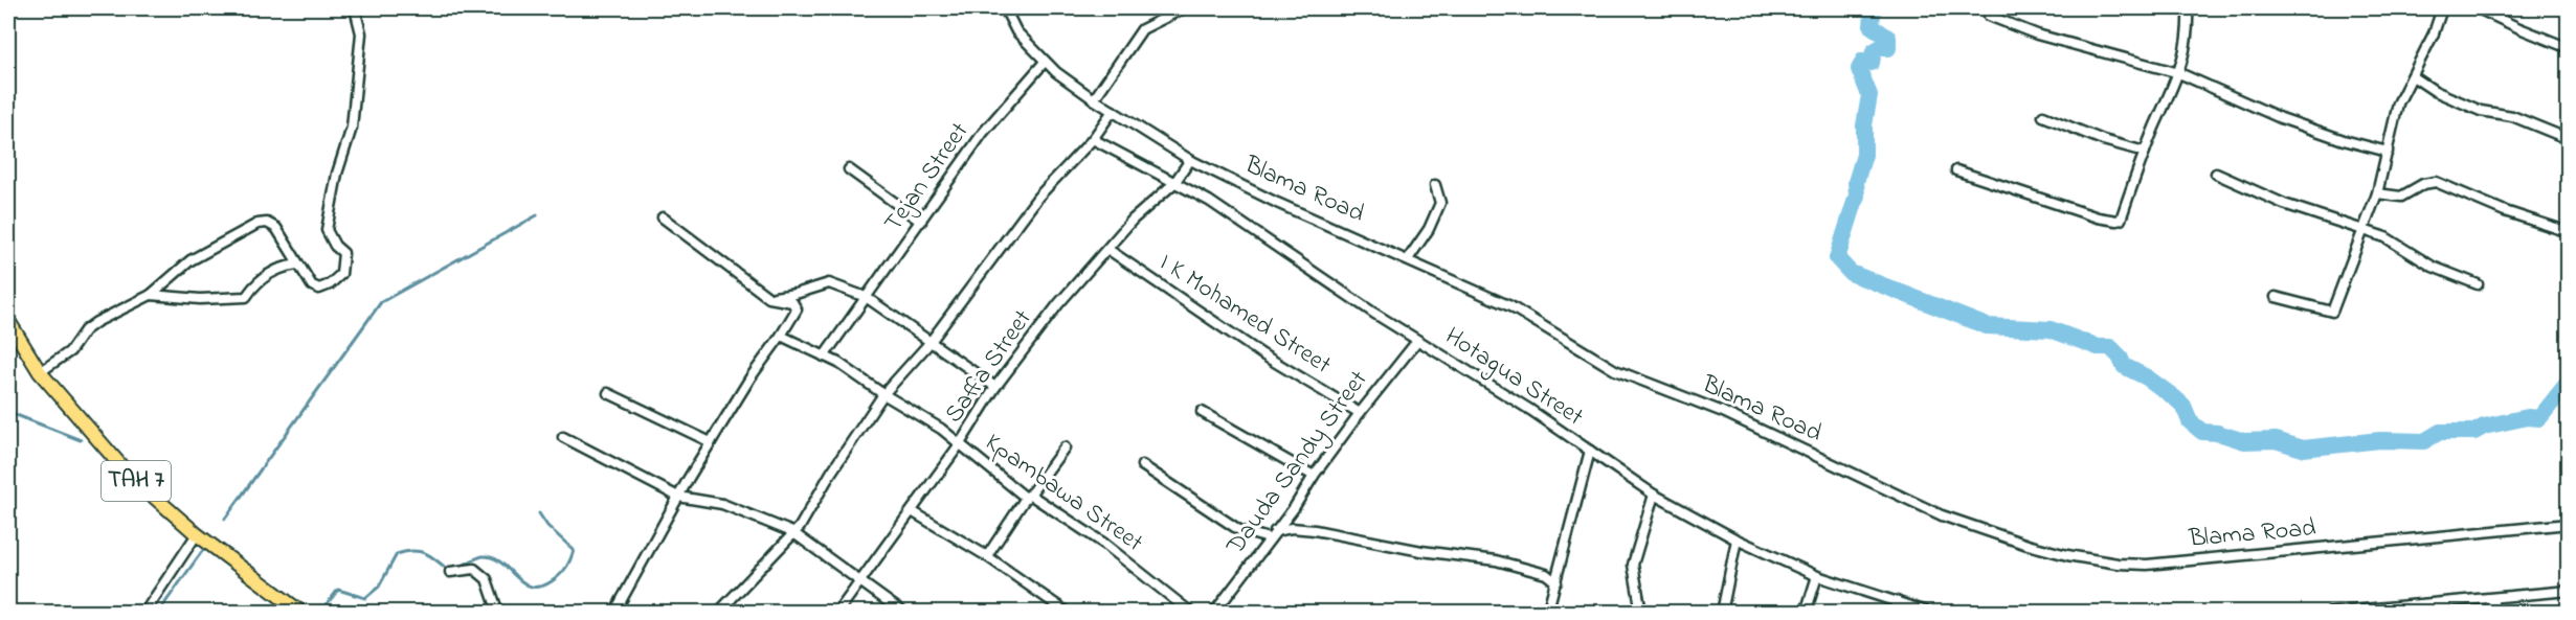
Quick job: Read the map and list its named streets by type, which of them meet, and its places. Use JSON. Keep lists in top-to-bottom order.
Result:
{
  "streets": {
    "highway": ["TAH 7"],
    "street": [
      "Tejan Street",
      "Blama Road",
      "I K Mohamed Street",
      "Saffa Street",
      "Hotagua Street",
      "Dauda Sandy Street",
      "Kpambawa Street"
    ]
  },
  "crossings": [
    ["Tejan Street", "Blama Road"],
    ["Tejan Street", "Kpambawa Street"],
    ["Blama Road", "Saffa Street"],
    ["I K Mohamed Street", "Saffa Street"],
    ["I K Mohamed Street", "Dauda Sandy Street"],
    ["Saffa Street", "Hotagua Street"],
    ["Saffa Street", "Kpambawa Street"],
    ["Hotagua Street", "Dauda Sandy Street"]
  ]
}
